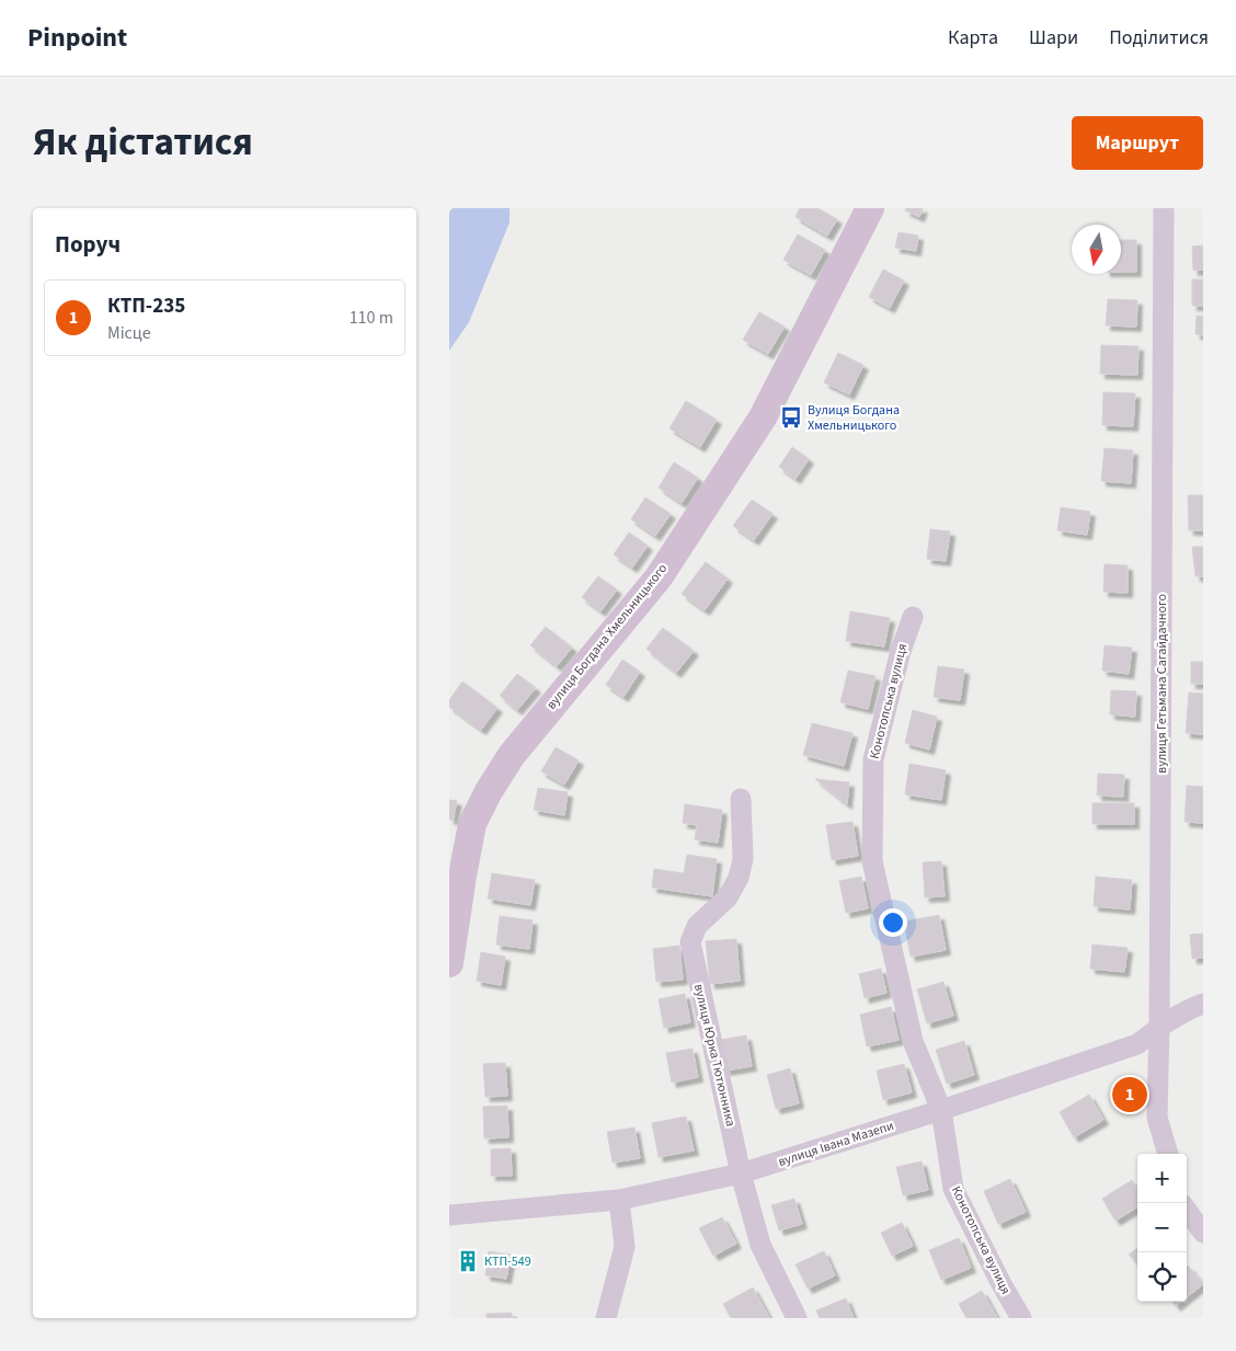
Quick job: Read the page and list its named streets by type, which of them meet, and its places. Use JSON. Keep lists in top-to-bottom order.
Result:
{
  "streets": {
    "street": [
      "вулиця Богдана Хмельницького",
      "вулиця Гетьмана Сагайдачного",
      "Конотопська вулиця",
      "вулиця Юрка Тютюнника",
      "вулиця Івана Мазепи"
    ]
  },
  "crossings": [
    ["вулиця Гетьмана Сагайдачного", "вулиця Івана Мазепи"],
    ["Конотопська вулиця", "вулиця Івана Мазепи"],
    ["вулиця Юрка Тютюнника", "вулиця Івана Мазепи"]
  ],
  "places": {
    "bus stop": ["Вулиця Богдана Хмельницького"],
    "building": ["КТП-549"]
  },
  "north": "bottom",
  "page": {
    "header": "Pinpoint",
    "nav": ["Карта", "Шари", "Поділитися"],
    "title": "Як дістатися",
    "buttons": "Маршрут",
    "heading": "Поруч",
    "list": [
      {
        "mark": "1",
        "name": "КТП-235",
        "note": "Місце",
        "value": "110 m"
      }
    ],
    "pins": "1",
    "map_buttons": ["+", "−"]
  }
}
